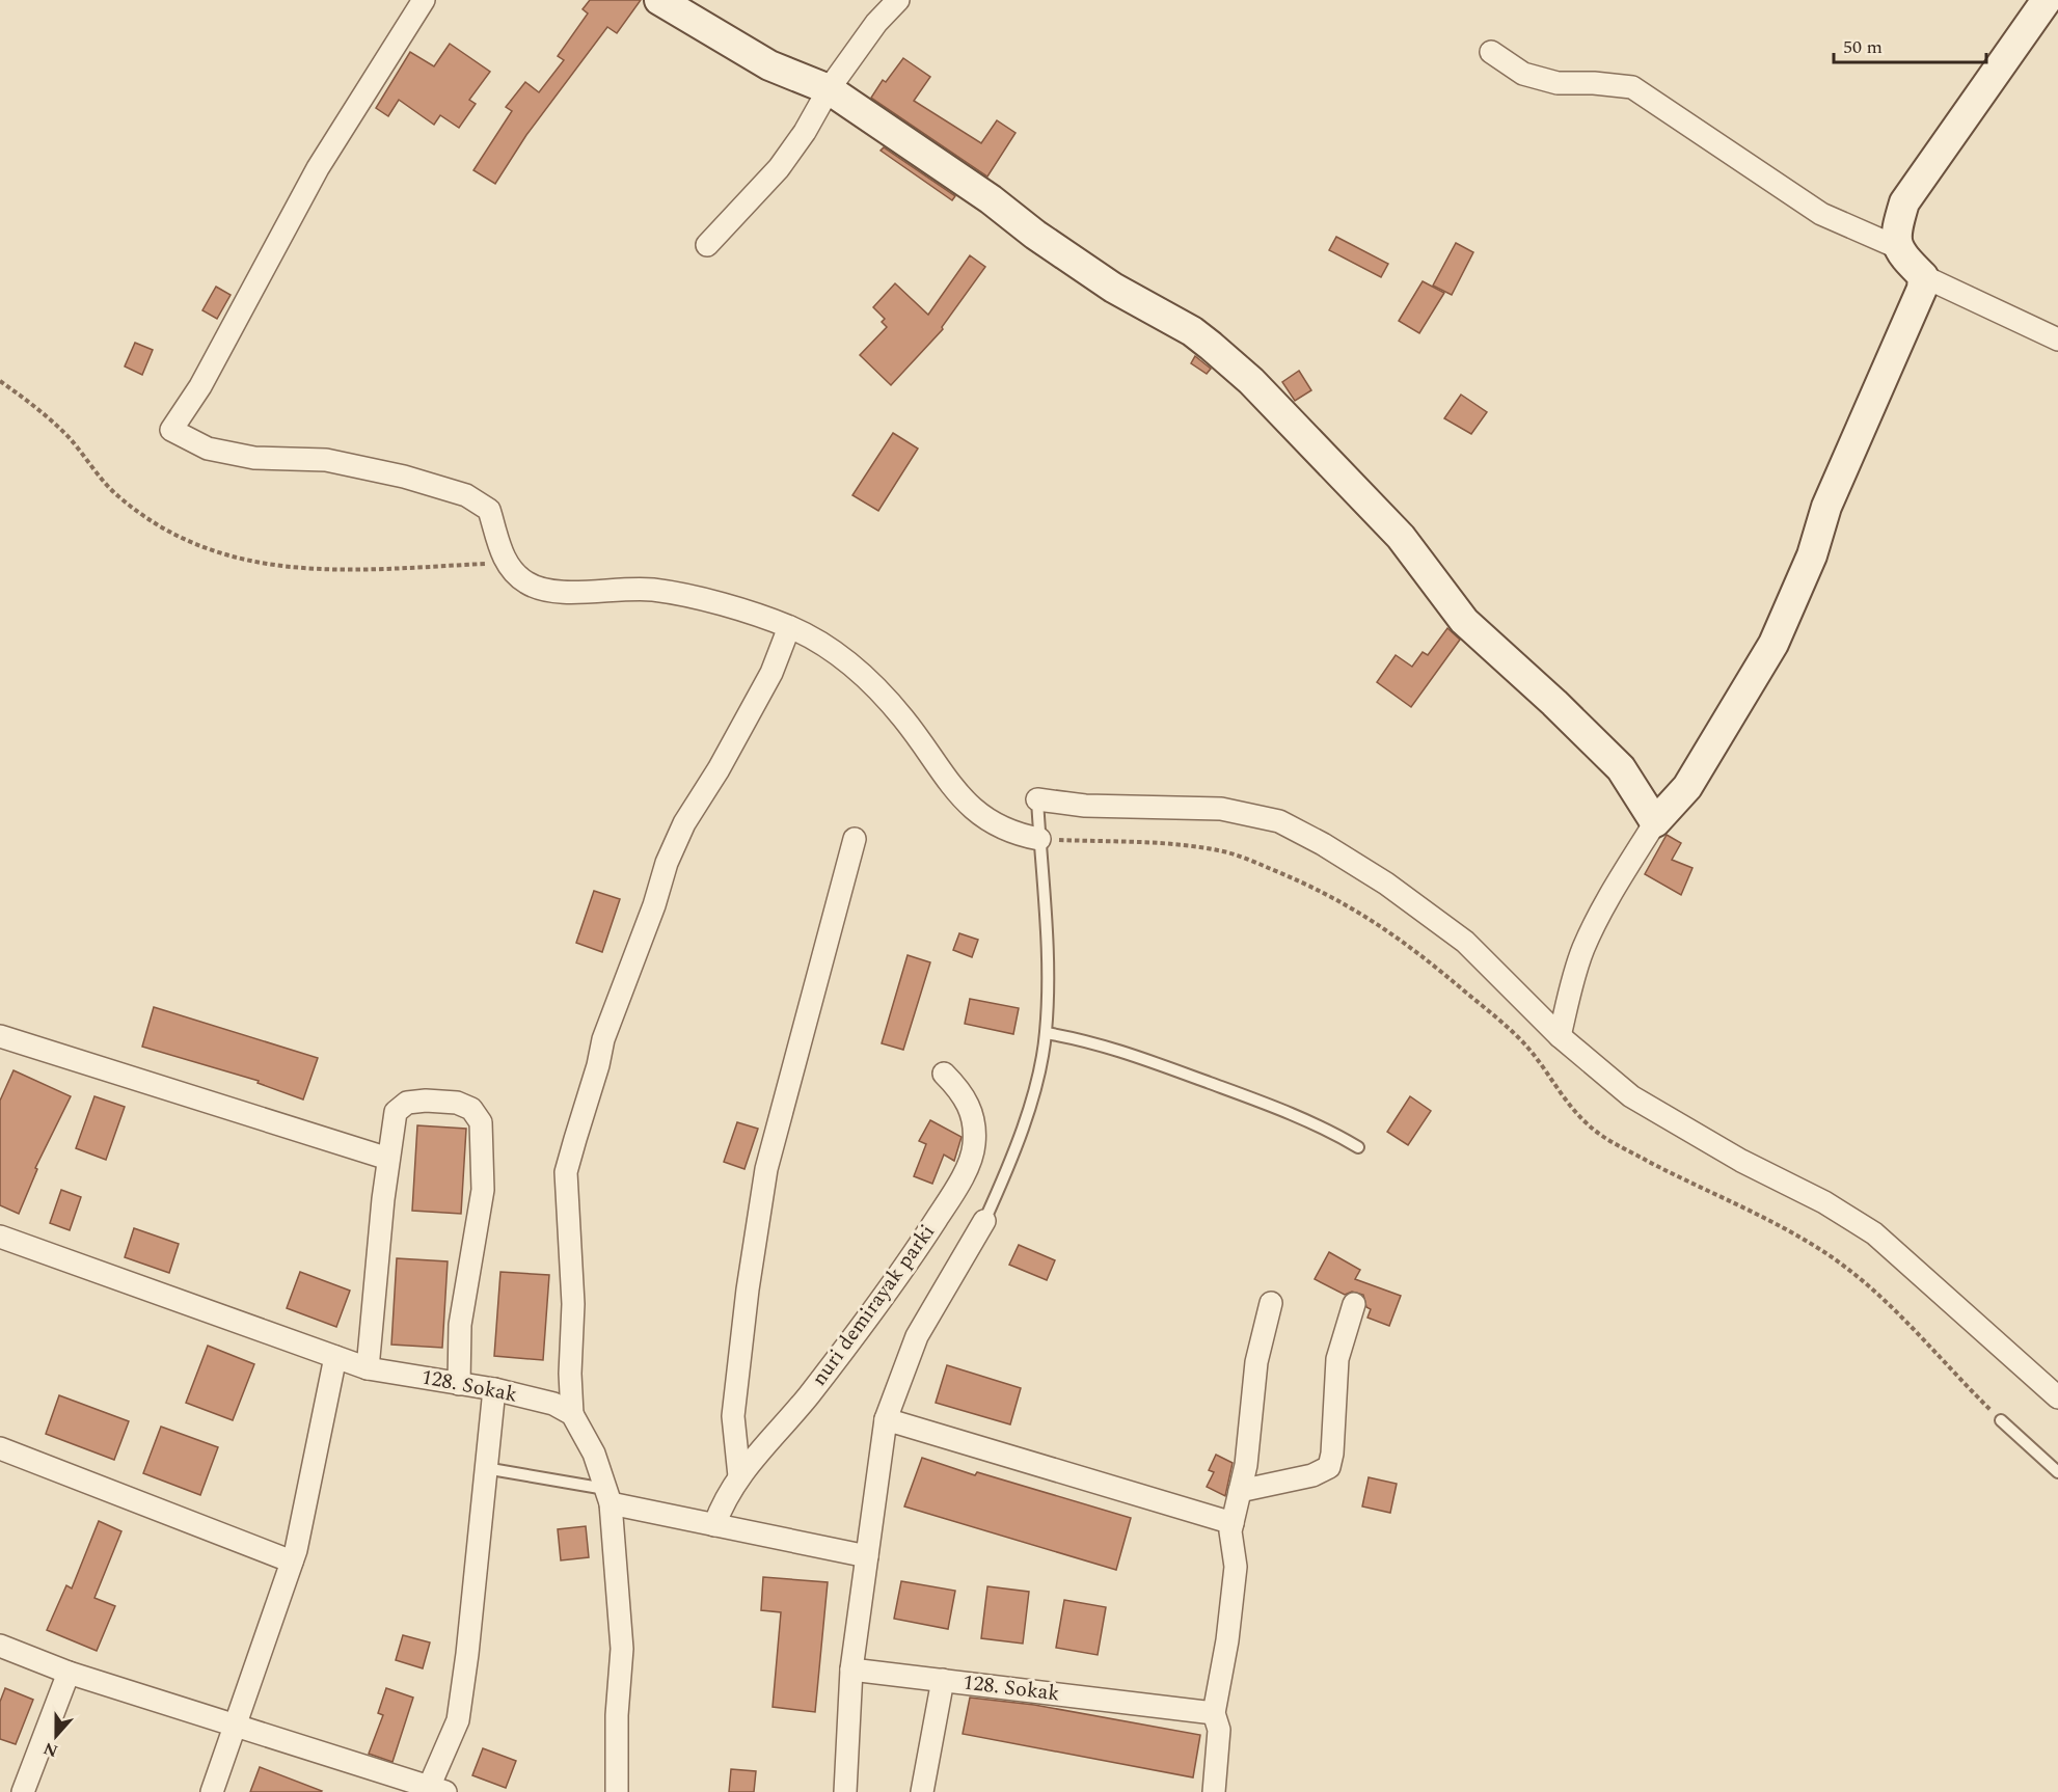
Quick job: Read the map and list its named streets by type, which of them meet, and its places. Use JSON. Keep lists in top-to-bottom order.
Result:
{
  "streets": {
    "street": ["nuri demirayak parki", "128. Sokak"]
  },
  "scale_bar": "50 m",
  "north": "bottom"
}
